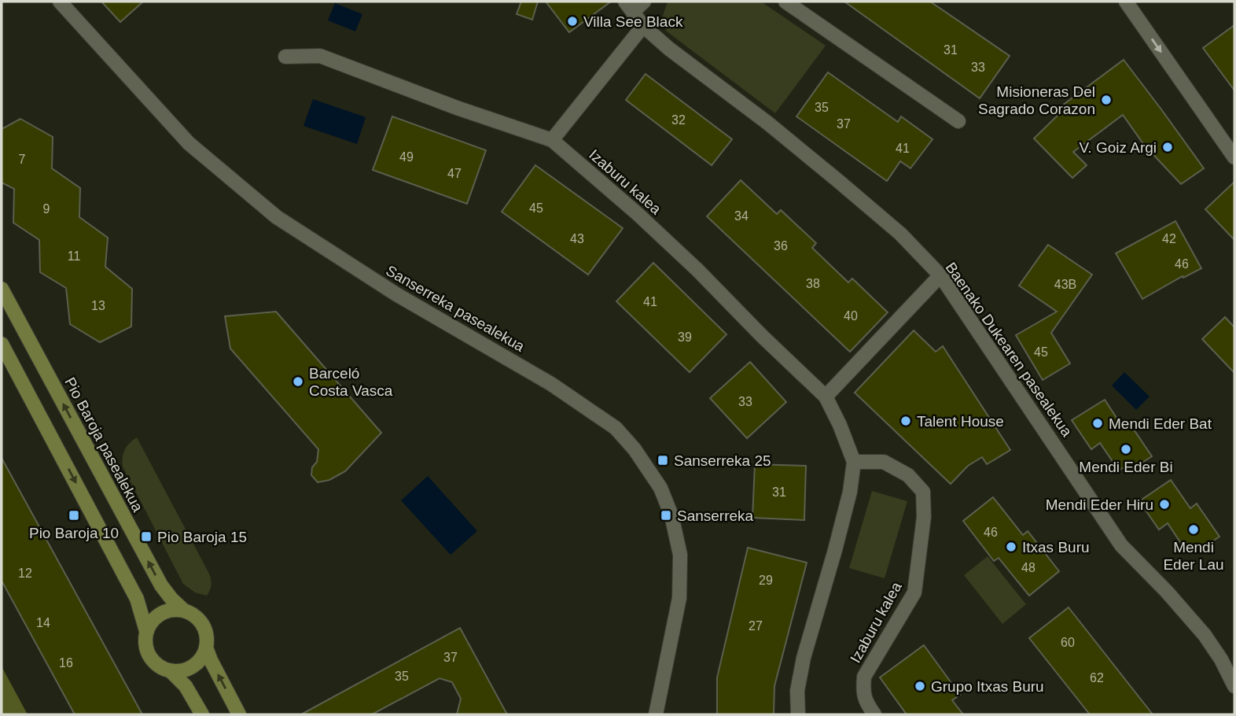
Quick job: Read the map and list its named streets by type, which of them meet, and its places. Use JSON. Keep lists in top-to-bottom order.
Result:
{
  "streets": {
    "main road": ["Pio Baroja pasealekua"],
    "street": ["Izaburu kalea", "Sanserreka pasealekua", "Baenako Dukearen pasealekua"]
  },
  "places": {
    "other": [
      "Villa See Black",
      "Misioneras Del Sagrado Corazon",
      "V. Goiz Argi",
      "Barceló Costa Vasca",
      "Talent House",
      "Mendi Eder Bat",
      "Mendi Eder Bi",
      "Mendi Eder Hiru",
      "Mendi Eder Lau",
      "Itxas Buru",
      "Grupo Itxas Buru"
    ],
    "transit": [
      "Sanserreka 25",
      "Pio Baroja 10",
      "Sanserreka",
      "Pio Baroja 15"
    ]
  },
  "house_numbers": [
    "31",
    "33",
    "35",
    "32",
    "37",
    "41",
    "49",
    "7",
    "47",
    "45",
    "9",
    "34",
    "43",
    "42",
    "36",
    "11",
    "46",
    "38",
    "43B",
    "41",
    "13",
    "40",
    "39",
    "45",
    "33",
    "31",
    "46",
    "48",
    "12",
    "29",
    "14",
    "27",
    "60",
    "37",
    "16",
    "35",
    "62"
  ]
}
